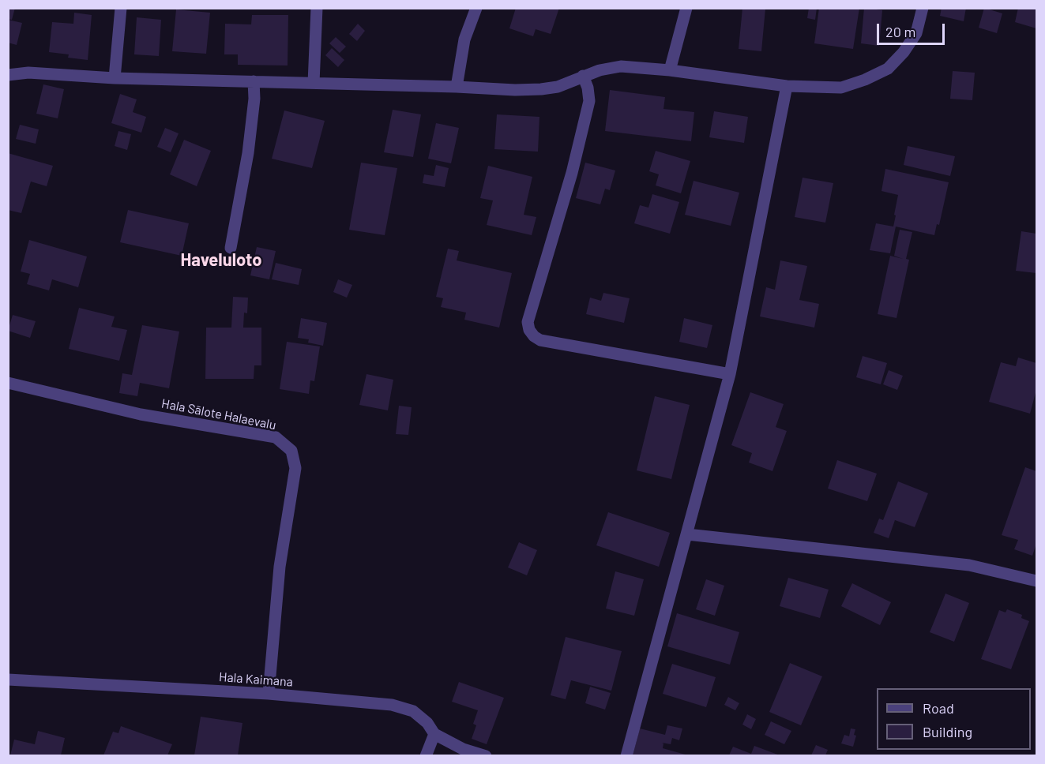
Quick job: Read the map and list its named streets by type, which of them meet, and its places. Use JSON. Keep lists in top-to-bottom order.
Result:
{
  "streets": {
    "street": ["Hala Sālote Halaevalu", "Hala Kaimana"]
  },
  "crossings": [
    ["Hala Sālote Halaevalu", "Hala Kaimana"]
  ],
  "districts": ["Haveluloto"],
  "legend": ["Road", "Building"],
  "scale_bar": "20 m"
}
